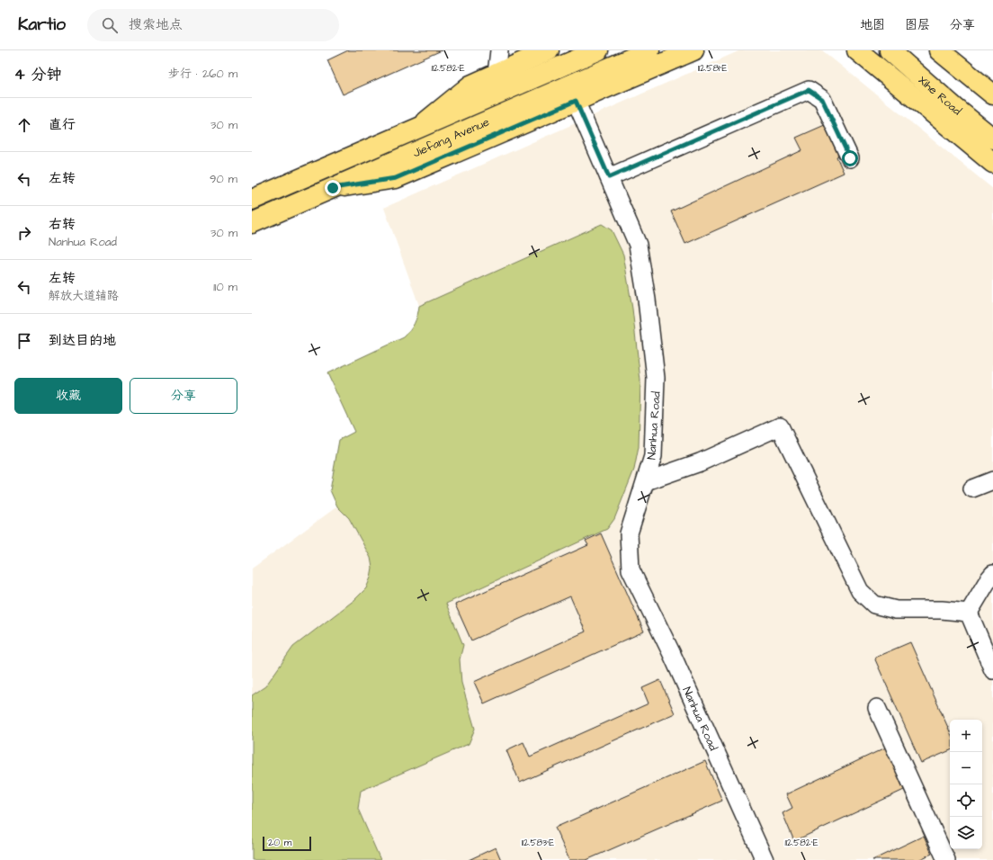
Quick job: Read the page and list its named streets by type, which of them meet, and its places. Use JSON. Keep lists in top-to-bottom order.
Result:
{
  "streets": {
    "main road": ["Xihe Road", "Jiefang Avenue"],
    "lane": ["Nanhua Road"]
  },
  "scale_bar": "20 m",
  "page": {
    "header": "Kartio",
    "search": "搜索地点",
    "nav": ["地图", "图层", "分享"],
    "heading": ["4 分钟", "步行 · 260 m"],
    "list": [
      ["直行", "30 m"],
      ["左转", "90 m"],
      ["右转", "Nanhua Road", "30 m"],
      ["左转", "解放大道辅路", "110 m"],
      "到达目的地"
    ],
    "buttons": ["收藏", "分享"],
    "map_buttons": ["+", "−"],
    "scale": "20 m"
  },
  "coordinates": ["112.582°E", "112.581°E", "112.583°E"]
}
